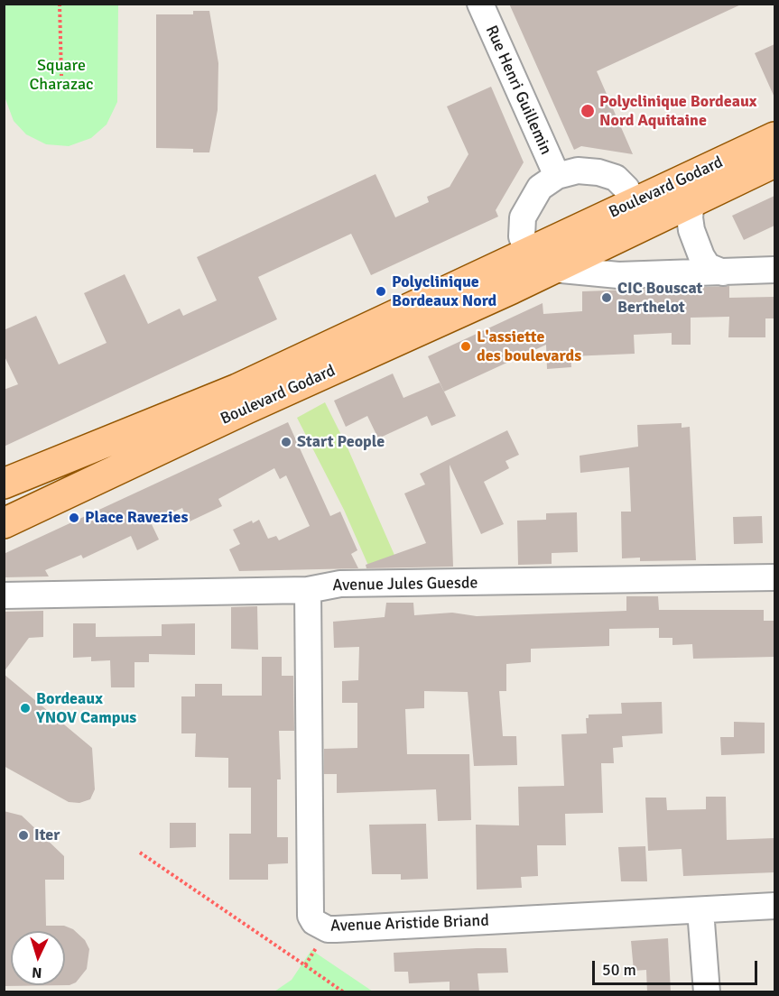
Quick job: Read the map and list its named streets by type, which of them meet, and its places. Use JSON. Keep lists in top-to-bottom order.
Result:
{
  "streets": {
    "main road": ["Boulevard Godard"],
    "street": ["Rue Henri Guillemin", "Avenue Jules Guesde", "Avenue Aristide Briand"]
  },
  "crossings": [
    ["Rue Henri Guillemin", "Boulevard Godard"],
    ["Avenue Jules Guesde", "Avenue Aristide Briand"]
  ],
  "parks": ["Square Charazac"],
  "places": [
    "Polyclinique Bordeaux Nord Aquitaine",
    "Polyclinique Bordeaux Nord",
    "CIC Bouscat Berthelot",
    "L'assiette des boulevards",
    "Start People",
    "Place Ravezies",
    "Bordeaux YNOV Campus",
    "Iter"
  ],
  "scale_bar": "50 m",
  "north": "bottom"
}
